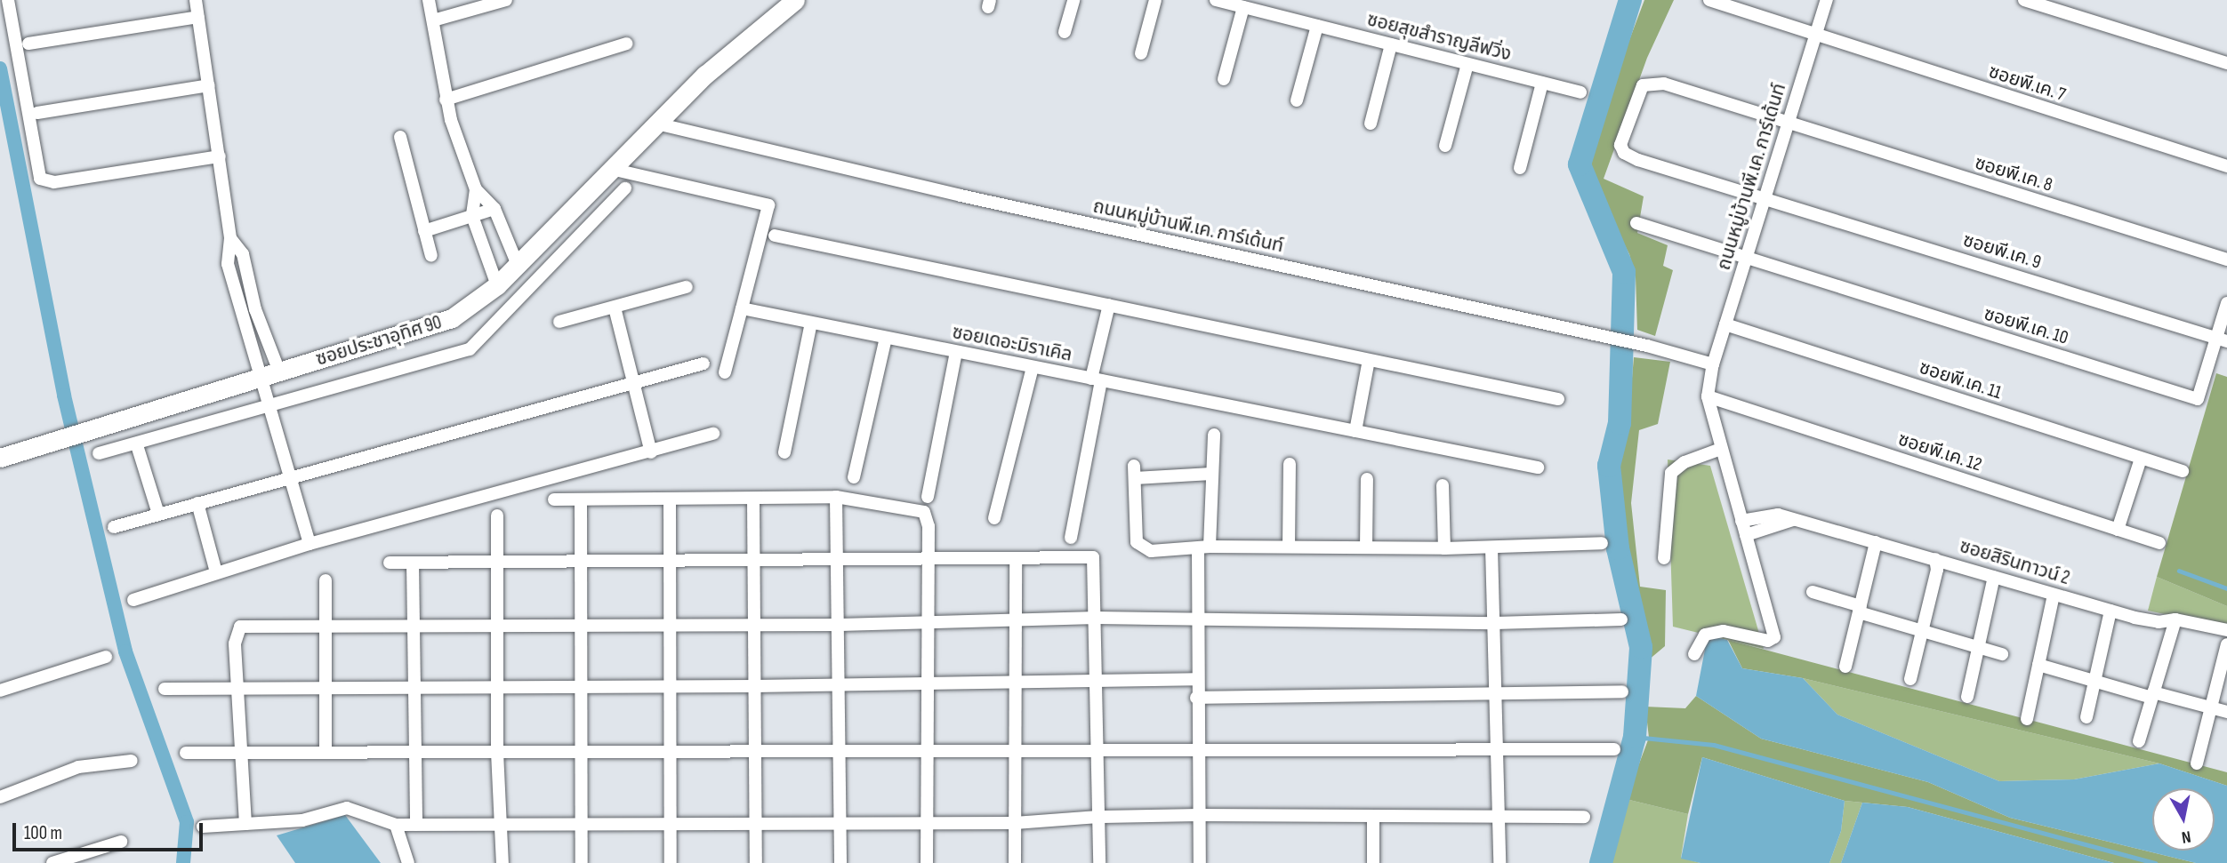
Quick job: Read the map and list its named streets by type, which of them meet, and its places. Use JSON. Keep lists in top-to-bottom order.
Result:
{
  "streets": {
    "street": [
      "ซอยสุขสำราญลีฟวิ่ง",
      "ซอยพี.เค. 7",
      "ซอยพี.เค. 8",
      "ถนนหมู่บ้านพี.เค. การ์เด้นท์",
      "ซอยพี.เค. 9",
      "ซอยพี.เค. 10",
      "ซอยประชาอุทิศ 90",
      "ซอยเดอะมิราเคิล",
      "ซอยพี.เค. 11",
      "ซอยพี.เค. 12",
      "ซอยสิรินทาวน์ 2"
    ]
  },
  "crossings": [
    ["ซอยพี.เค. 7", "ถนนหมู่บ้านพี.เค. การ์เด้นท์"],
    ["ซอยพี.เค. 8", "ถนนหมู่บ้านพี.เค. การ์เด้นท์"],
    ["ซอยพี.เค. 8", "ซอยพี.เค. 9"],
    ["ถนนหมู่บ้านพี.เค. การ์เด้นท์", "ซอยพี.เค. 9"],
    ["ถนนหมู่บ้านพี.เค. การ์เด้นท์", "ซอยพี.เค. 10"],
    ["ถนนหมู่บ้านพี.เค. การ์เด้นท์", "ซอยประชาอุทิศ 90"],
    ["ถนนหมู่บ้านพี.เค. การ์เด้นท์", "ซอยพี.เค. 11"],
    ["ถนนหมู่บ้านพี.เค. การ์เด้นท์", "ซอยพี.เค. 12"],
    ["ถนนหมู่บ้านพี.เค. การ์เด้นท์", "ซอยสิรินทาวน์ 2"],
    ["ซอยพี.เค. 9", "ซอยพี.เค. 10"]
  ],
  "scale_bar": "100 m",
  "north": "bottom"
}
